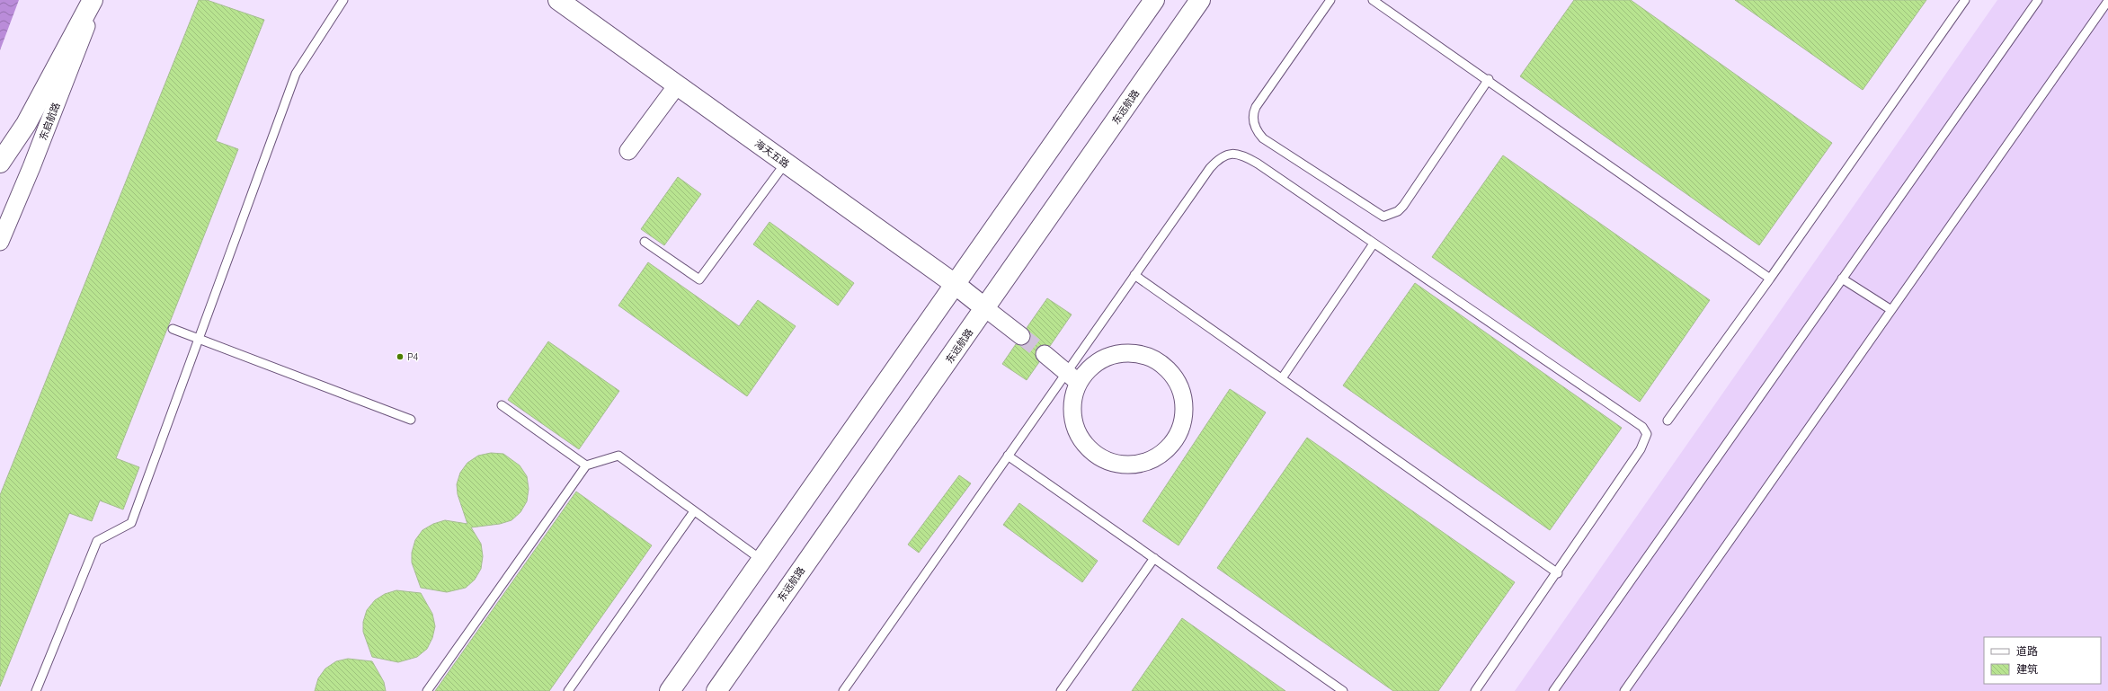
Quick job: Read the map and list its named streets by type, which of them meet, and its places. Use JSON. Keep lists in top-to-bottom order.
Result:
{
  "streets": {
    "main road": ["东远航路", "海天五路"],
    "street": ["东启航路"]
  },
  "crossings": [
    ["东远航路", "海天五路"]
  ],
  "places": ["P4"],
  "legend": ["道路", "建筑"]
}
